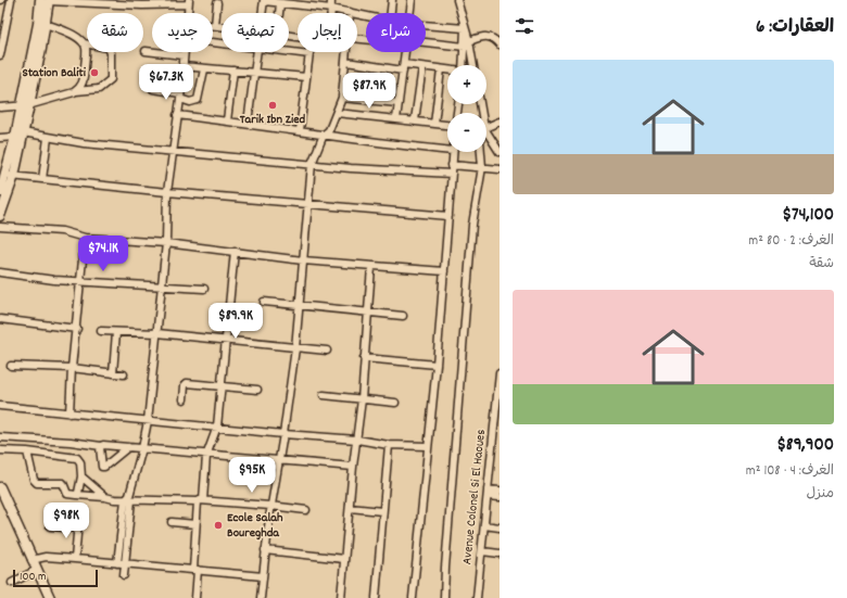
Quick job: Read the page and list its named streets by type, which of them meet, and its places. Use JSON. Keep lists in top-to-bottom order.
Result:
{
  "streets": {
    "street": ["Avenue Colonel Si El Haoues"]
  },
  "places": ["Station Baliti", "Tarik Ibn Zied", "Ecole Salah Boureghda"],
  "scale_bar": "100 m",
  "page": {
    "heading": "العقارات: 6",
    "chip": [
      "شراء",
      "إيجار",
      "تصفية",
      "جديد",
      "شقة"
    ],
    "list": [
      {
        "name": "$74,100",
        "note": "الغرف: 2 · 80 m² · شقة"
      },
      {
        "name": "$89,900",
        "note": "الغرف: 4 · 108 m² · منزل"
      }
    ],
    "price": [
      "$67.3K",
      "$87.9K",
      "$74.1K",
      "$89.9K",
      "$95K",
      "$98K"
    ],
    "map_buttons": ["+", "−"],
    "scale": "100 m"
  }
}
